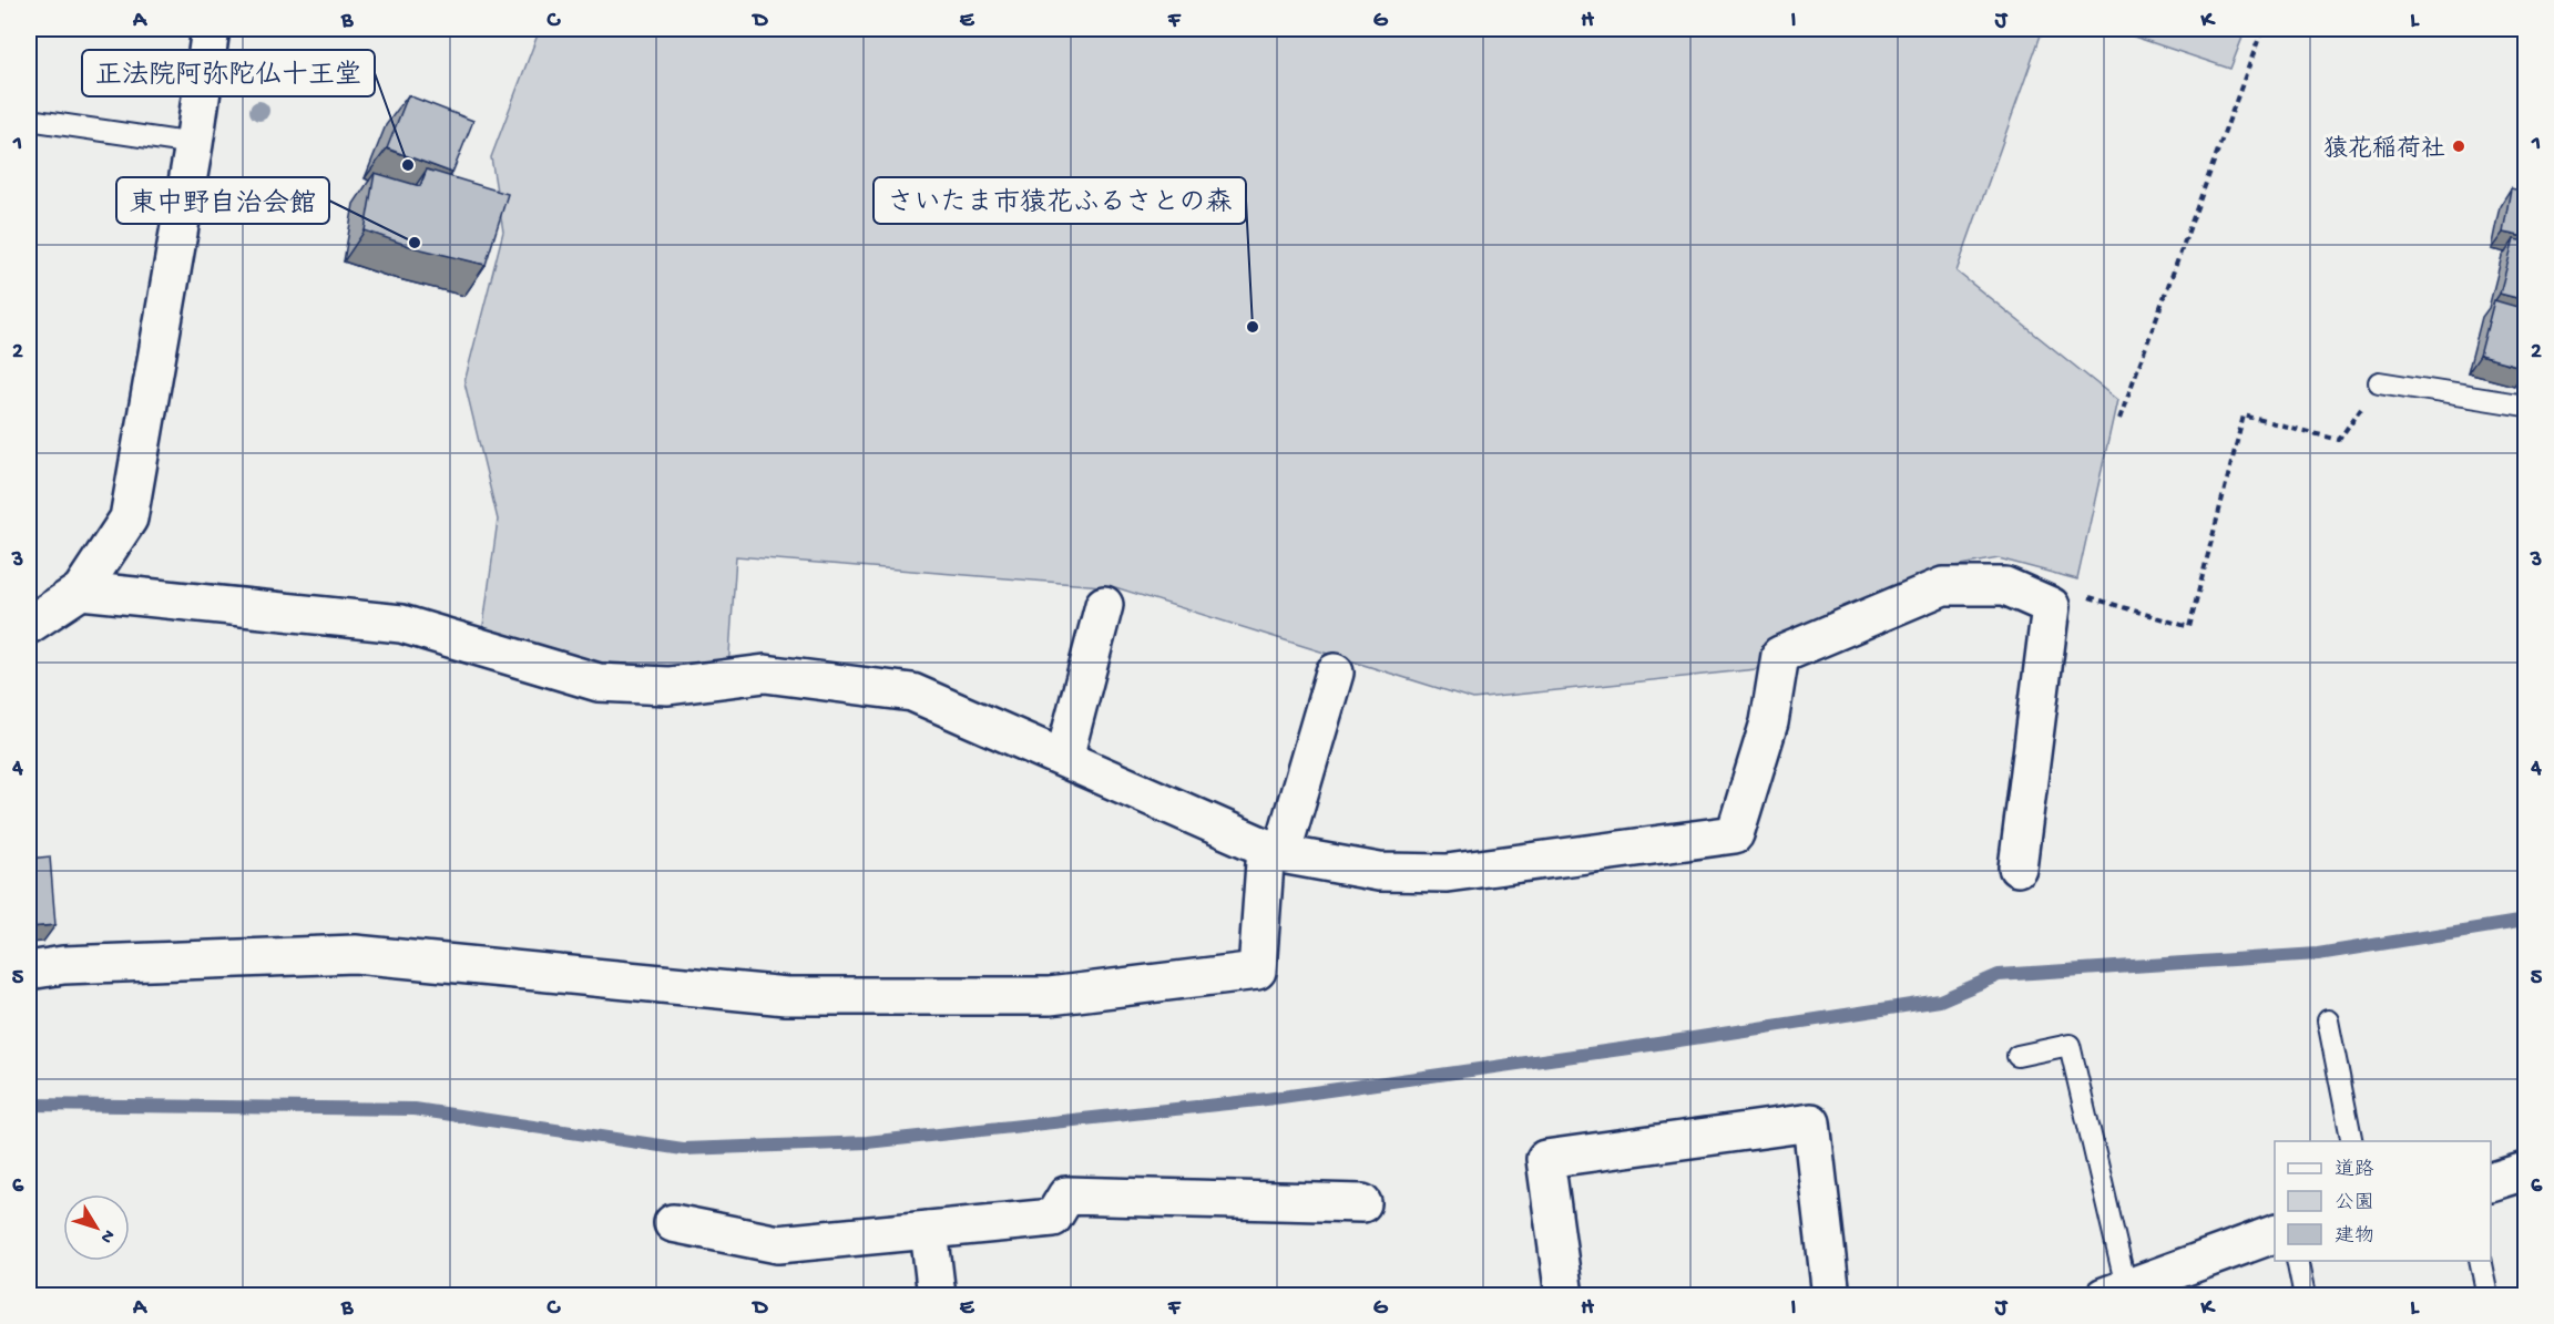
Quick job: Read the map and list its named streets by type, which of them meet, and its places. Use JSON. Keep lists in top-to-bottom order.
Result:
{
  "places": [
    "猿花稲荷社",
    "正法院阿弥陀仏十王堂",
    "東中野自治会館",
    "さいたま市猿花ふるさとの森"
  ],
  "legend": ["道路", "公園", "建物"],
  "north": "bottom right",
  "grid": {
    "columns": [
      "A",
      "B",
      "C",
      "D",
      "E",
      "F",
      "G",
      "H",
      "I",
      "J",
      "K",
      "L"
    ],
    "rows": [
      "1",
      "2",
      "3",
      "4",
      "5",
      "6"
    ]
  }
}
